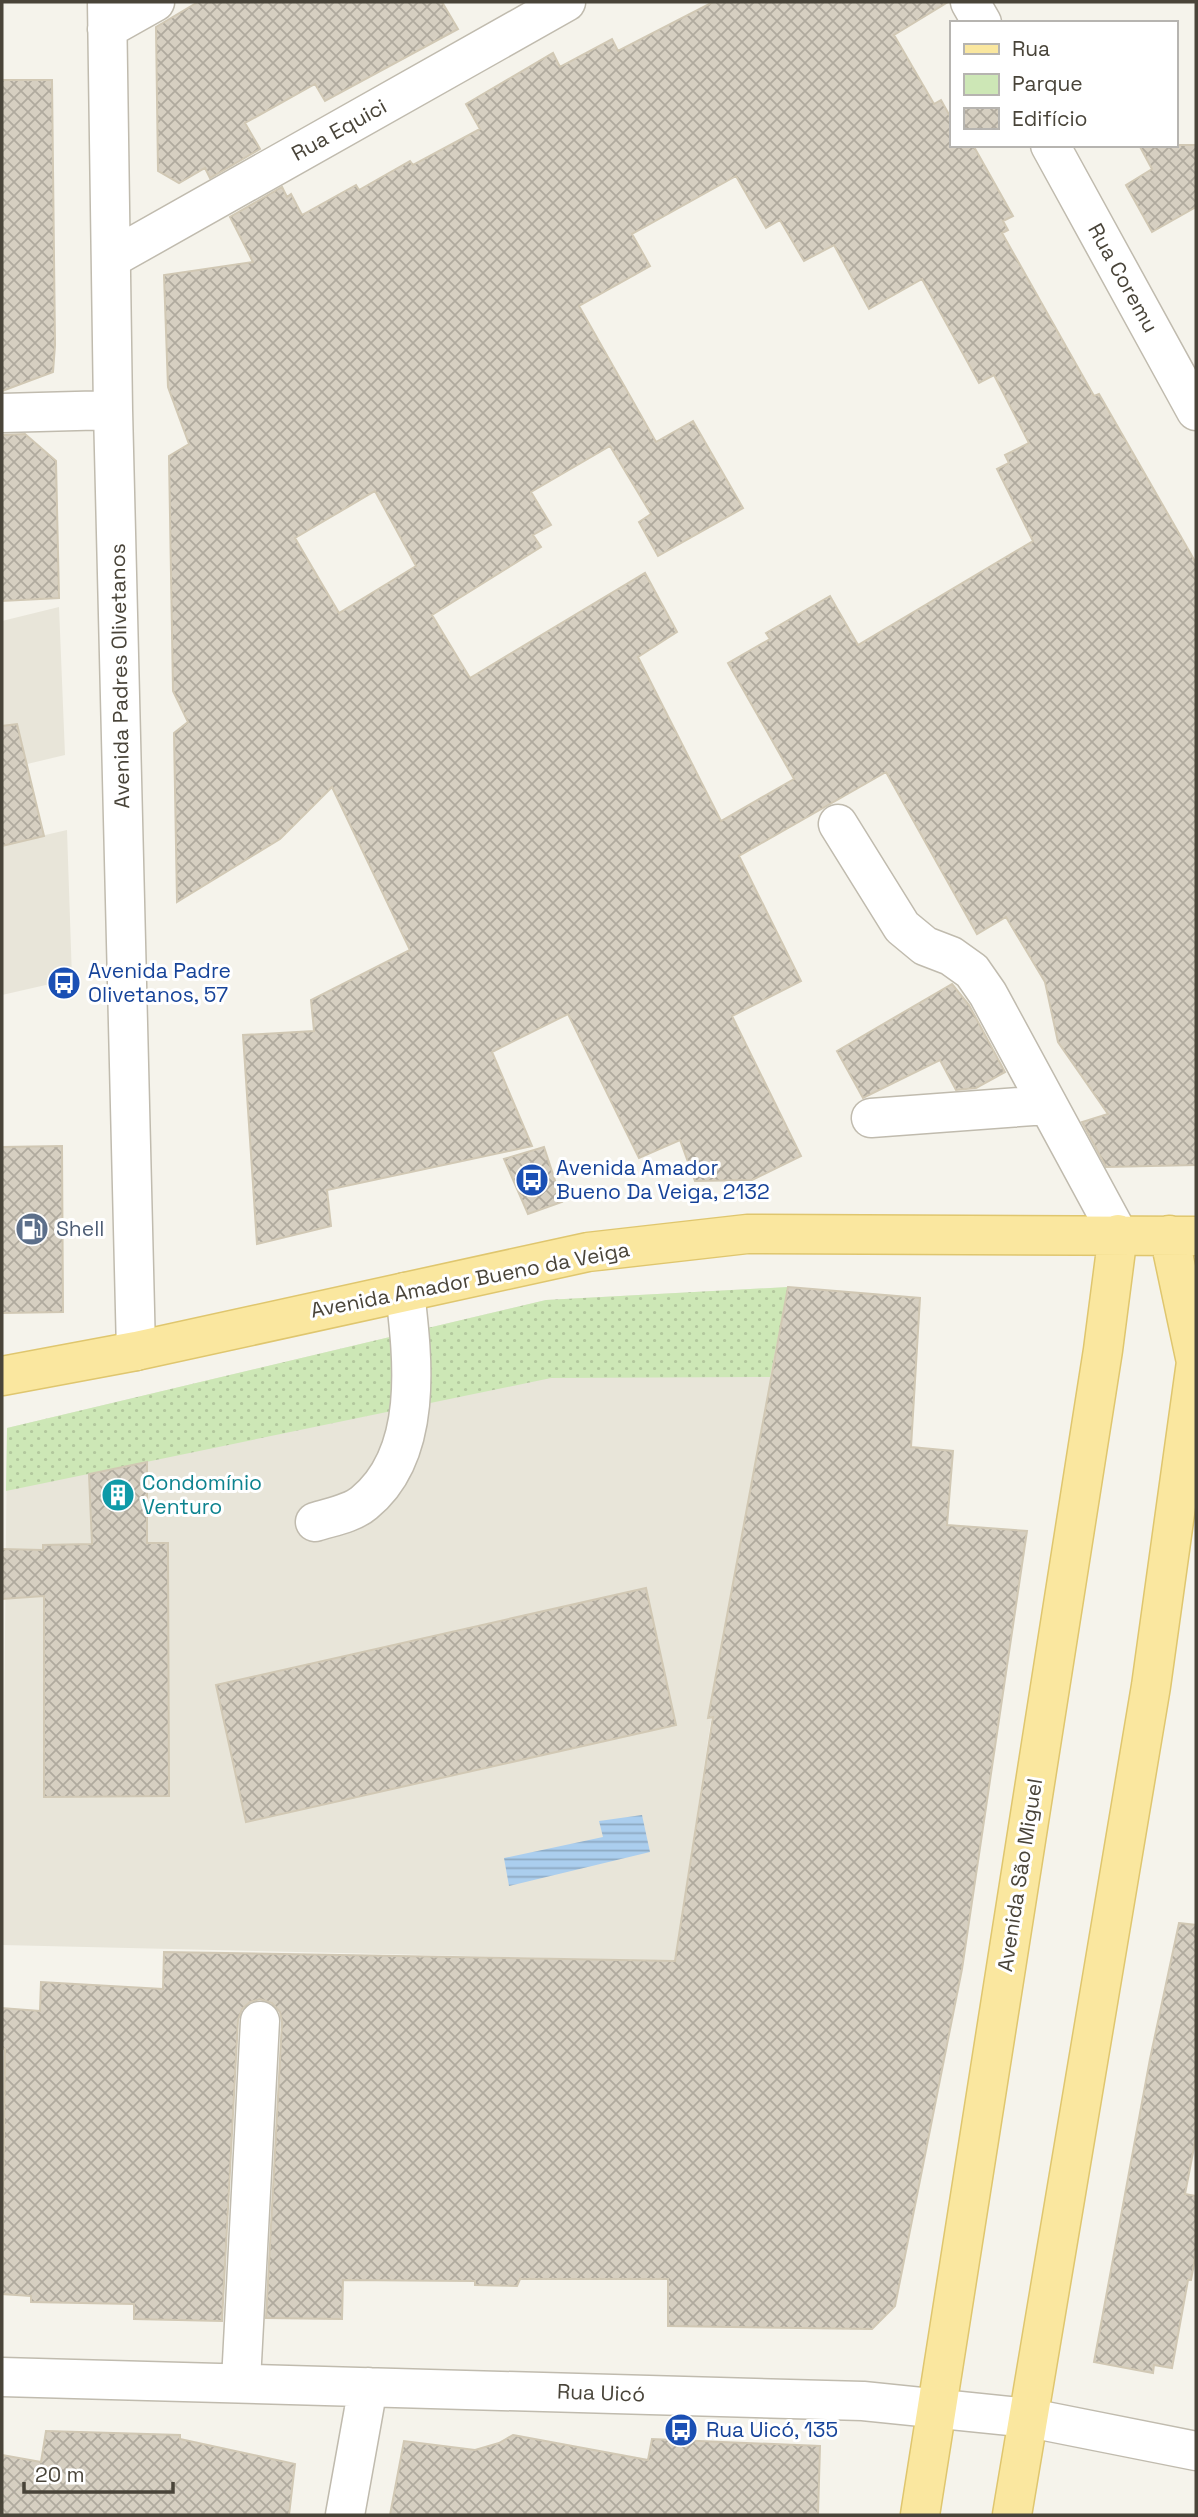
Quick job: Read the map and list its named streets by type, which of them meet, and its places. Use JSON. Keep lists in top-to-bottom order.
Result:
{
  "streets": {
    "main road": ["Avenida Amador Bueno da Veiga", "Avenida São Miguel"],
    "street": [
      "Rua Equici",
      "Rua Coremu",
      "Avenida Padres Olivetanos",
      "Rua Uicó"
    ]
  },
  "crossings": [
    ["Rua Equici", "Avenida Padres Olivetanos"],
    ["Avenida Padres Olivetanos", "Avenida Amador Bueno da Veiga"],
    ["Avenida Amador Bueno da Veiga", "Avenida São Miguel"],
    ["Avenida São Miguel", "Rua Uicó"]
  ],
  "places": {
    "bus stop": ["Avenida Padre Olivetanos, 57", "Avenida Amador Bueno Da Veiga, 2132", "Rua Uicó, 135"],
    "fuel station": ["Shell"],
    "building": ["Condomínio Venturo"]
  },
  "legend": ["Rua", "Parque", "Edifício"],
  "scale_bar": "20 m"
}
